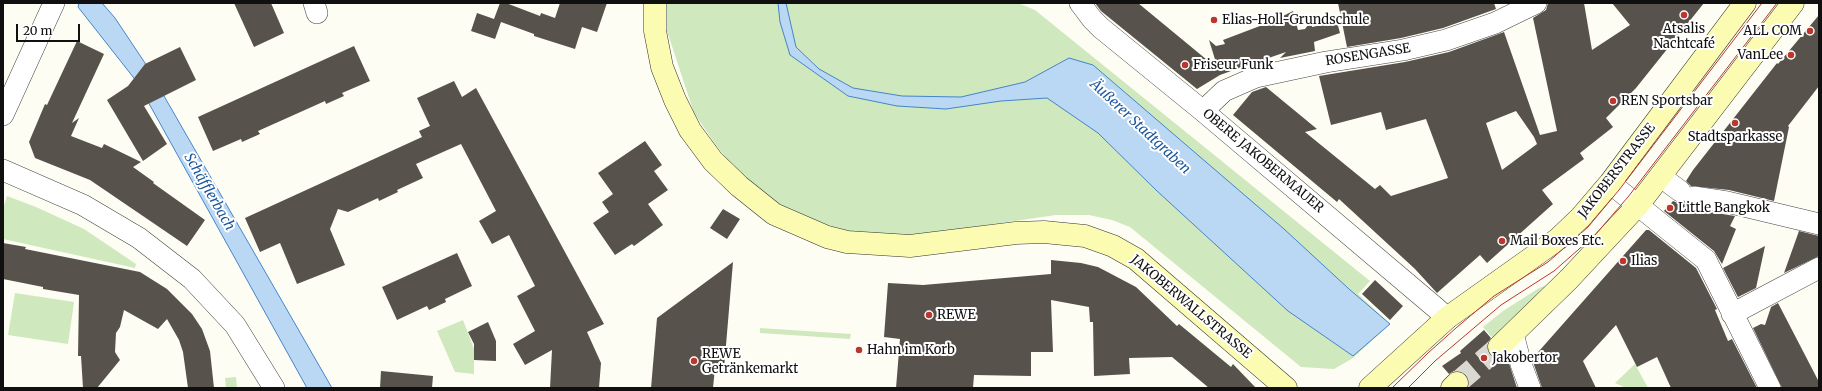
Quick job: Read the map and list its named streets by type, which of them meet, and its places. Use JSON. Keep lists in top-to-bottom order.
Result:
{
  "streets": {
    "street": [
      "ROSENGASSE",
      "OBERE JAKOBERMAUER",
      "JAKOBERSTRASSE",
      "JAKOBERWALLSTRASSE"
    ]
  },
  "crossings": [
    ["ROSENGASSE", "OBERE JAKOBERMAUER"],
    ["OBERE JAKOBERMAUER", "JAKOBERSTRASSE"]
  ],
  "water": ["Äußerer Stadtgraben", "Schäfflerbach"],
  "places": [
    "Atsalis Nachtcafé",
    "Elias-Holl-Grundschule",
    "ALL COM",
    "VanLee",
    "Friseur Funk",
    "REN Sportsbar",
    "Stadtsparkasse",
    "Little Bangkok",
    "Mail Boxes Etc.",
    "Ilias",
    "REWE",
    "Hahn im Korb",
    "Jakobertor",
    "REWE Getränkemarkt"
  ],
  "scale_bar": "20 m"
}
